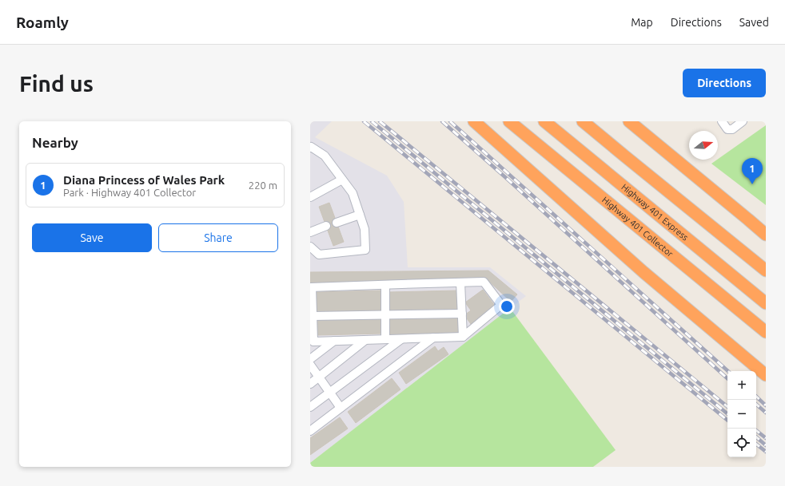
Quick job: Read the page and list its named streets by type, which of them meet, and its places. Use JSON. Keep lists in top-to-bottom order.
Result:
{
  "streets": {
    "highway": ["Highway 401 Express", "Highway 401 Collector"]
  },
  "north": "right",
  "page": {
    "header": "Roamly",
    "nav": ["Map", "Directions", "Saved"],
    "buttons": [
      "Directions",
      ["Save", "Share"]
    ],
    "title": "Find us",
    "heading": "Nearby",
    "pins": "1",
    "list": [
      {
        "mark": "1",
        "name": "Diana Princess of Wales Park",
        "note": "Park · Highway 401 Collector",
        "value": "220 m"
      }
    ],
    "map_buttons": ["+", "−"]
  }
}
